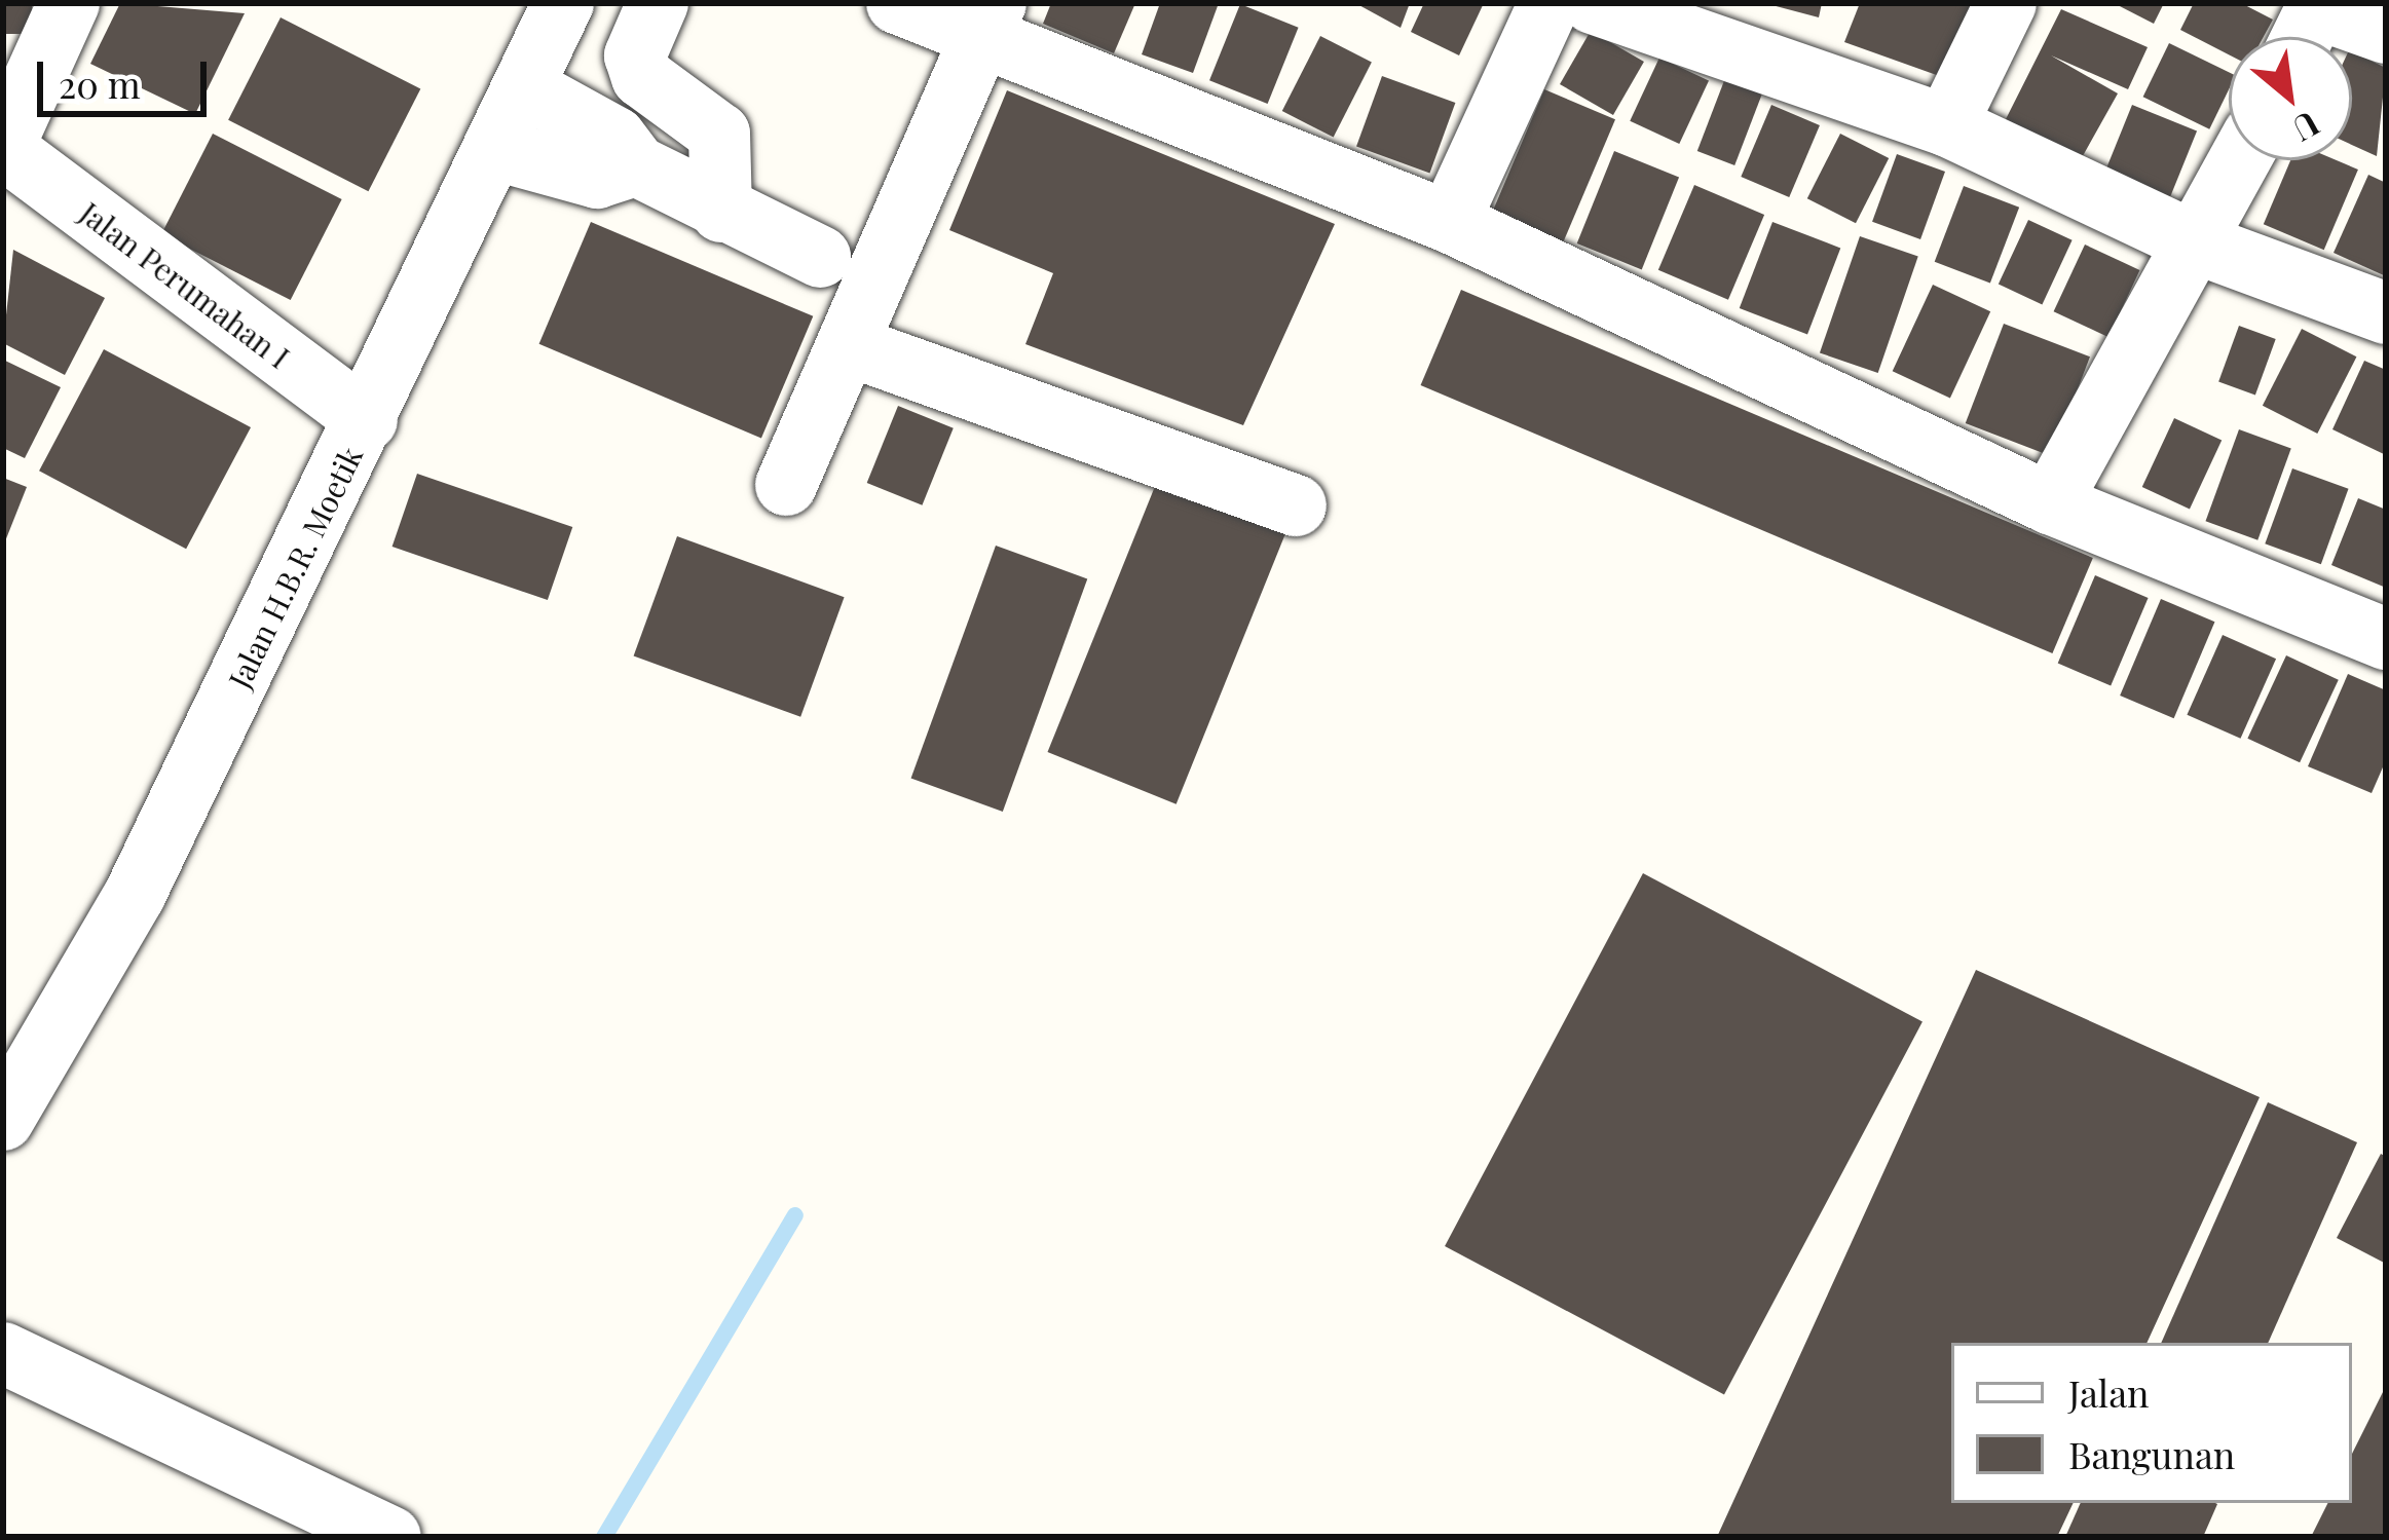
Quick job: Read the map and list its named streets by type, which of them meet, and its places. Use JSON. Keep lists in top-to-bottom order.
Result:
{
  "streets": {
    "street": ["Jalan Perumahan I", "Jalan H.B.R. Moetik"]
  },
  "crossings": [
    ["Jalan Perumahan I", "Jalan H.B.R. Moetik"]
  ],
  "legend": ["Jalan", "Bangunan"],
  "scale_bar": "20 m",
  "north": "bottom right"
}
